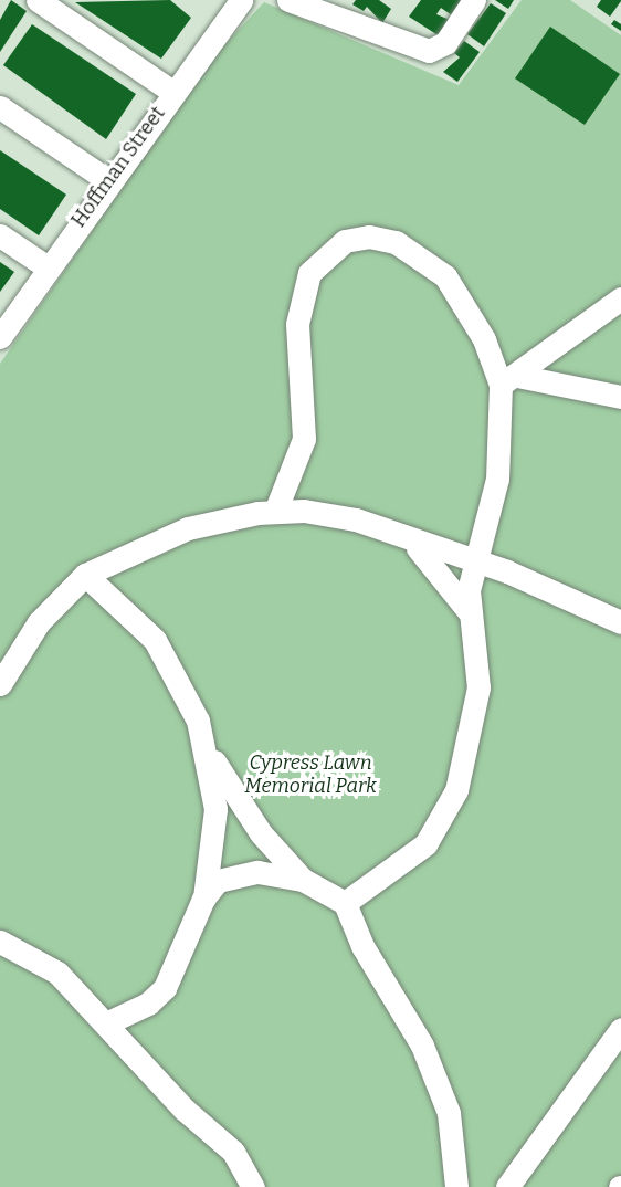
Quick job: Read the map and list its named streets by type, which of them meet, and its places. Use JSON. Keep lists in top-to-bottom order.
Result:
{
  "streets": {
    "street": ["Hoffman Street"]
  },
  "parks": ["Cypress Lawn Memorial Park"]
}
